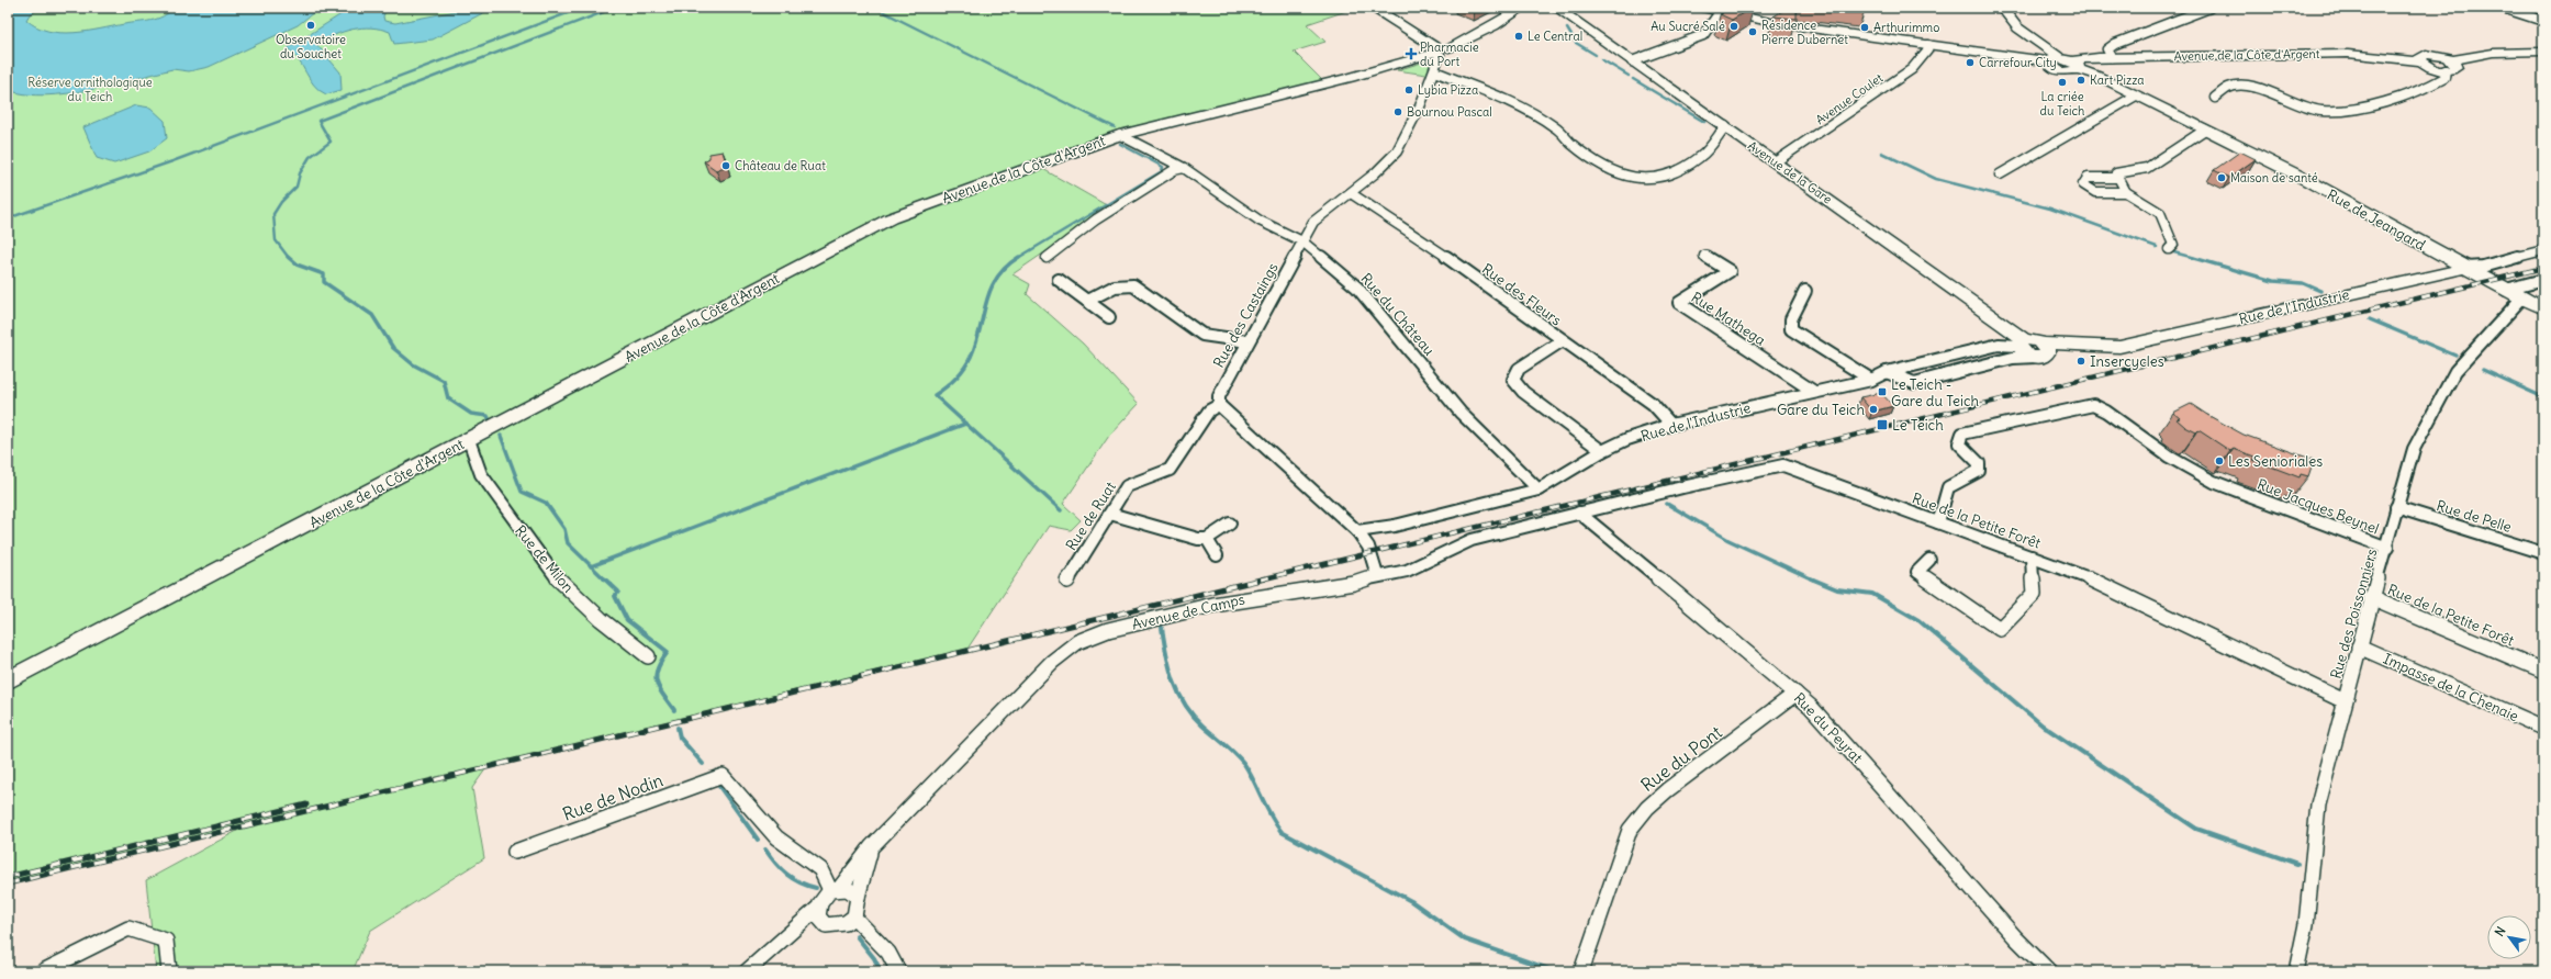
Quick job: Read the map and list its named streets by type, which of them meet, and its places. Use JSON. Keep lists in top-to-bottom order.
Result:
{
  "streets": {
    "main road": [
      "Avenue de la Côte d'Argent",
      "Avenue de la Gare",
      "Rue de Jeangard",
      "Rue de l'Industrie"
    ],
    "street": [
      "Avenue Coulet",
      "Rue des Fleurs",
      "Rue du Château",
      "Rue des Castaings",
      "Rue Mathega",
      "Rue Jacques Beynel",
      "Rue de Ruat",
      "Rue de Pelle",
      "Rue de la Petite Forêt",
      "Rue de Milon",
      "Avenue de Camps",
      "Rue des Poissonniers",
      "Impasse de la Chenaie",
      "Rue du Peyrat",
      "Rue du Pont",
      "Rue de Nodin"
    ]
  },
  "crossings": [
    ["Avenue de la Côte d'Argent", "Rue de Jeangard"],
    ["Avenue de la Côte d'Argent", "Rue du Château"],
    ["Avenue de la Côte d'Argent", "Rue des Castaings"],
    ["Avenue de la Côte d'Argent", "Rue de Milon"],
    ["Avenue Coulet", "Avenue de la Gare"],
    ["Avenue de la Gare", "Rue de l'Industrie"],
    ["Rue de Jeangard", "Rue de l'Industrie"],
    ["Rue de Jeangard", "Rue des Poissonniers"],
    ["Rue des Fleurs", "Rue de l'Industrie"],
    ["Rue des Fleurs", "Rue des Castaings"],
    ["Rue de l'Industrie", "Rue du Château"],
    ["Rue de l'Industrie", "Rue Mathega"],
    ["Rue du Château", "Rue des Castaings"],
    ["Rue des Castaings", "Rue de Ruat"],
    ["Rue Jacques Beynel", "Rue de la Petite Forêt"],
    ["Rue Jacques Beynel", "Rue des Poissonniers"],
    ["Rue de Pelle", "Rue des Poissonniers"],
    ["Rue de la Petite Forêt", "Avenue de Camps"],
    ["Rue de la Petite Forêt", "Rue des Poissonniers"],
    ["Rue de la Petite Forêt", "Rue du Peyrat"],
    ["Avenue de Camps", "Rue du Peyrat"],
    ["Avenue de Camps", "Rue de Nodin"],
    ["Rue des Poissonniers", "Impasse de la Chenaie"],
    ["Rue du Peyrat", "Rue du Pont"]
  ],
  "parks": ["Réserve ornithologique du Teich"],
  "places": {
    "other": [
      "Observatoire du Souchet",
      "Au Sucré Salé",
      "Arthurimmo",
      "Résidence Pierre Dubernet",
      "Le Central",
      "Carrefour City",
      "Kart Pizza",
      "La criée du Teich",
      "Lybia Pizza",
      "Bournou Pascal",
      "Château de Ruat",
      "Maison de santé",
      "Insercycles",
      "Gare du Teich",
      "Les Senioriales"
    ],
    "health": ["Pharmacie du Port"],
    "transit": ["Le Teich - Gare du Teich", "Le Teich"]
  },
  "north": "top left"
}
